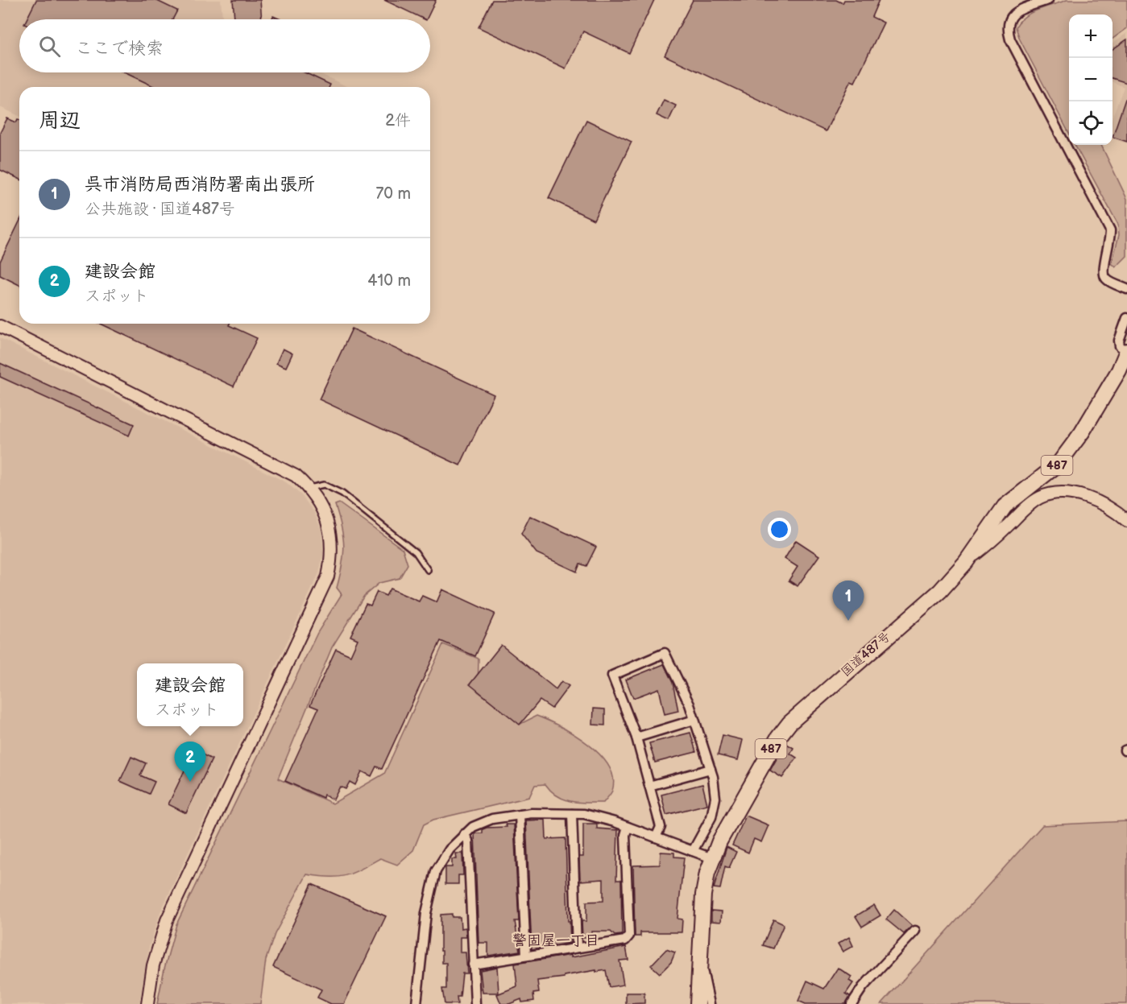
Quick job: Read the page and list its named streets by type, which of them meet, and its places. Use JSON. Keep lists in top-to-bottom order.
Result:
{
  "streets": {
    "highway": ["487", "国道487号"]
  },
  "districts": ["警固屋一丁目"],
  "page": {
    "map_buttons": ["+", "−"],
    "search": "ここで検索",
    "heading": ["周辺", "2件"],
    "list": [
      {
        "mark": "1",
        "name": "呉市消防局西消防署南出張所",
        "note": "公共施設 · 国道487号",
        "value": "70 m"
      },
      {
        "mark": "2",
        "name": "建設会館",
        "note": "スポット",
        "value": "410 m"
      }
    ],
    "pins": ["1", "2"],
    "popup": ["建設会館", "スポット"]
  }
}
